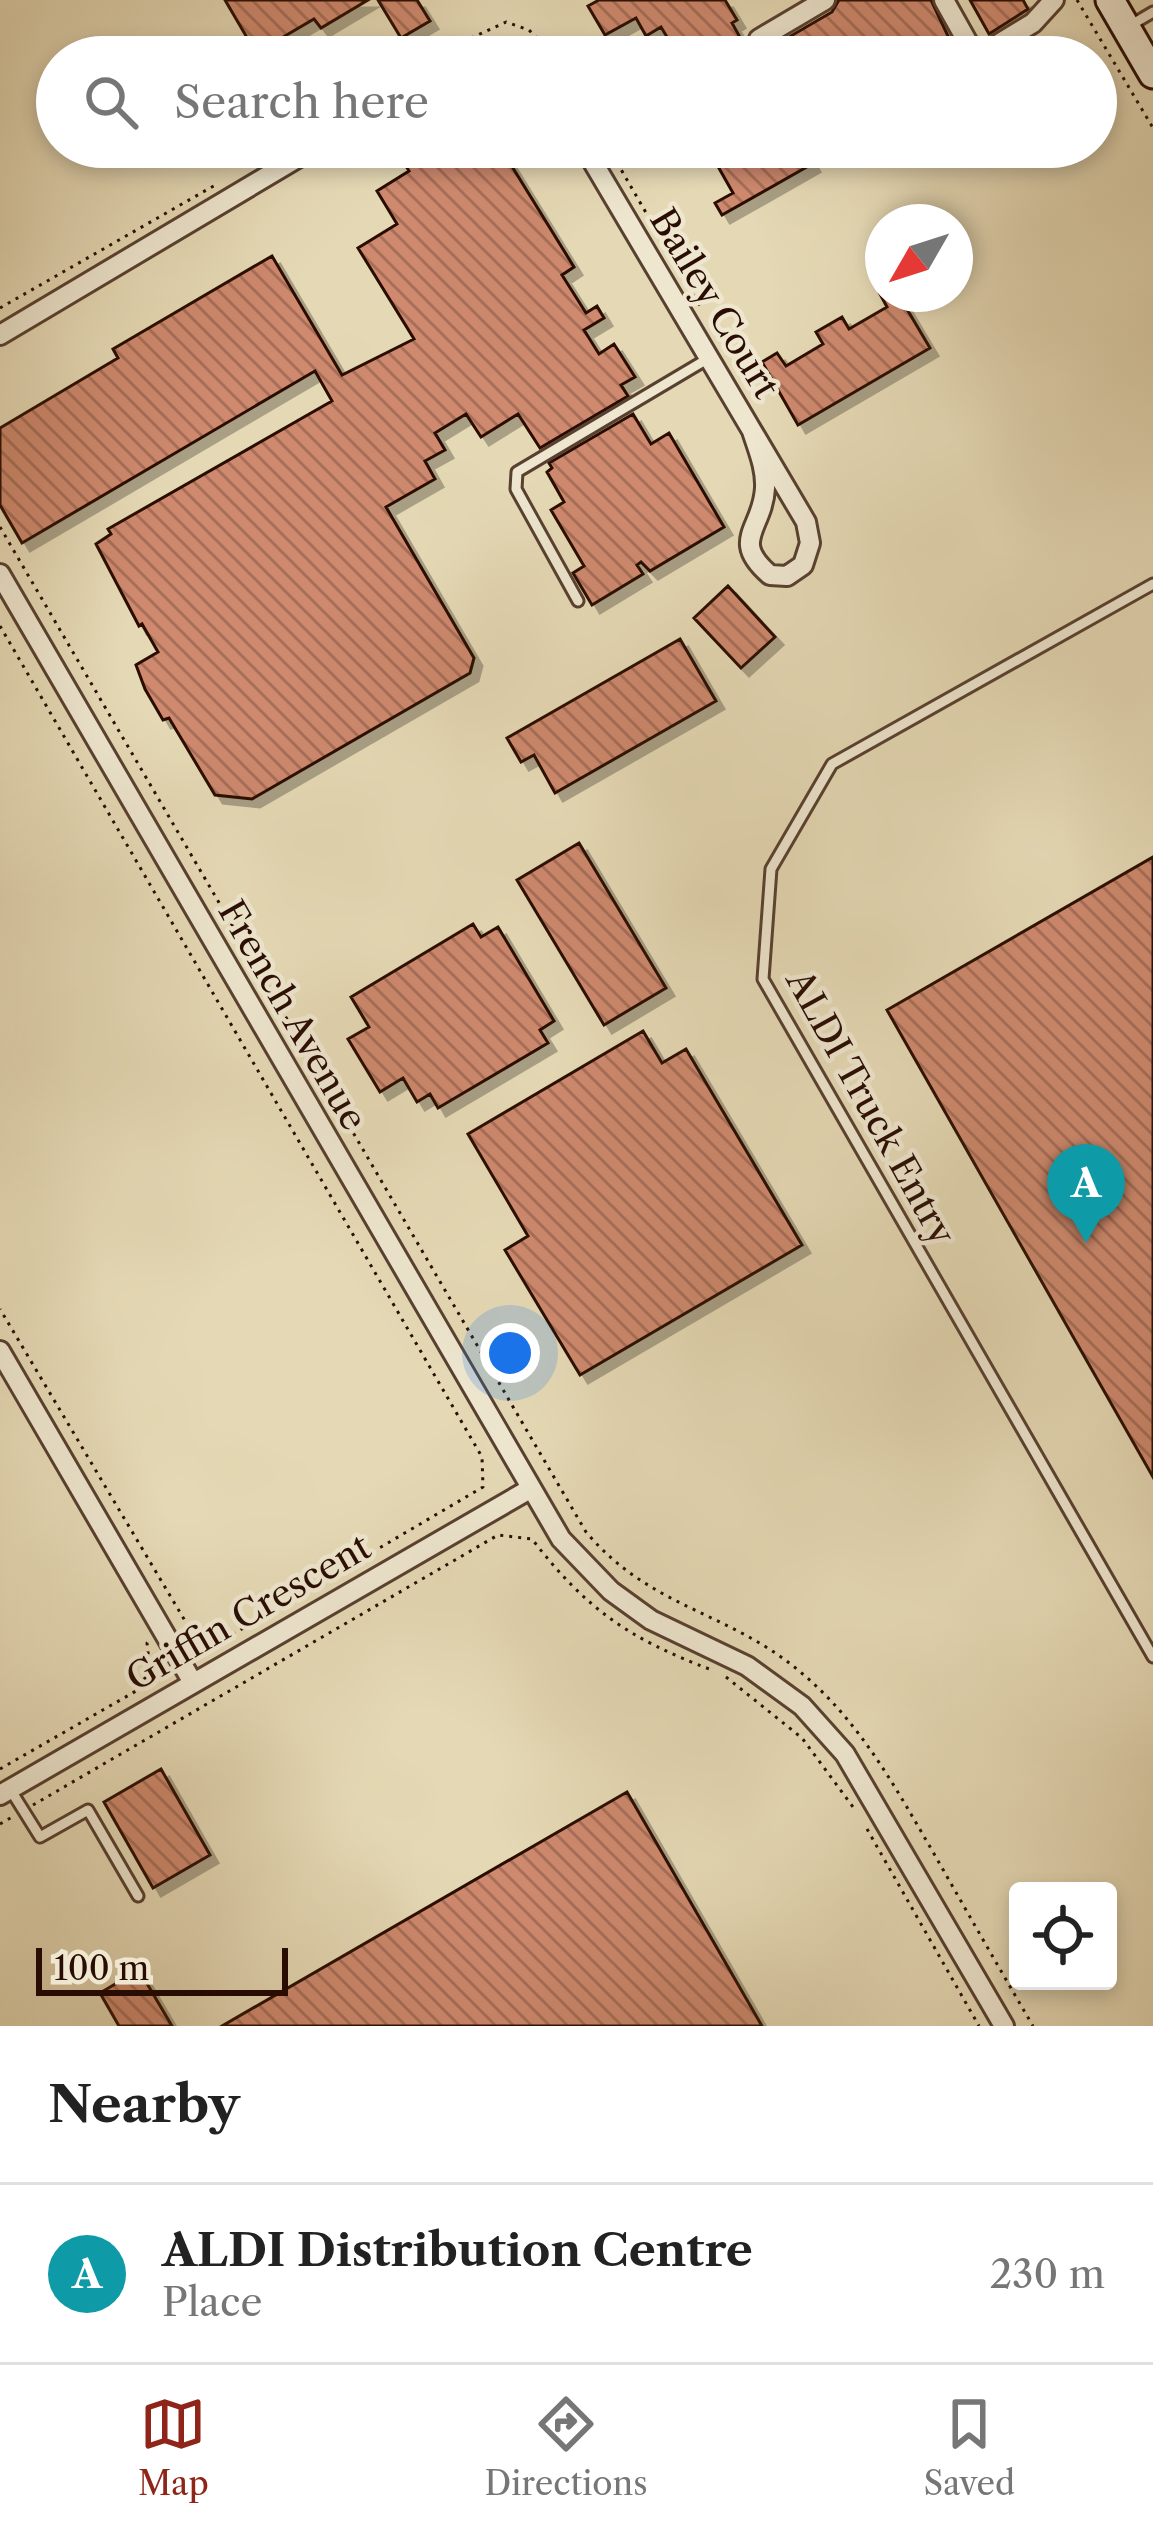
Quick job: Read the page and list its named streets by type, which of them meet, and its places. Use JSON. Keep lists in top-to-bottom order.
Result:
{
  "streets": {
    "street": ["Bailey Court", "French Avenue", "Griffin Crescent"],
    "lane": ["ALDI Truck Entry"]
  },
  "crossings": [
    ["French Avenue", "Griffin Crescent"]
  ],
  "scale_bar": "100 m",
  "north": "bottom left",
  "page": {
    "search": "Search here",
    "pins": "A",
    "scale": "100 m",
    "heading": "Nearby",
    "list": [
      {
        "mark": "A",
        "name": "ALDI Distribution Centre",
        "note": "Place",
        "value": "230 m"
      }
    ],
    "nav": ["Map", "Directions", "Saved"]
  }
}
